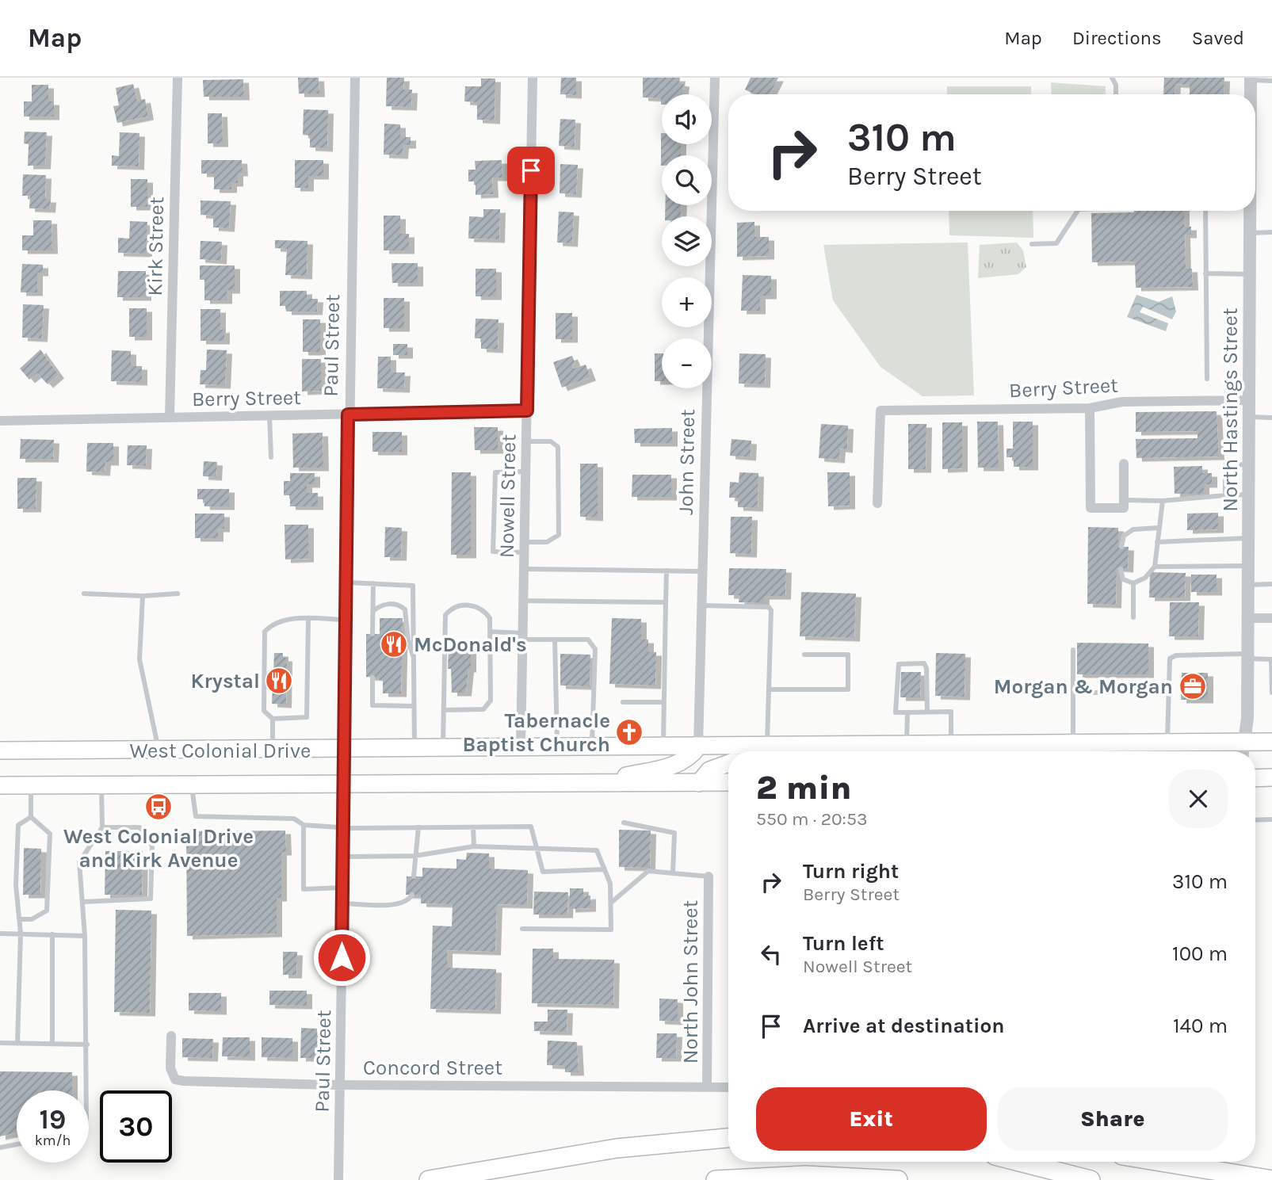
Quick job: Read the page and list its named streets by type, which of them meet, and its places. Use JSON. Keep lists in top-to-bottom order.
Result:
{
  "streets": {
    "highway": ["West Colonial Drive"],
    "street": [
      "Kirk Street",
      "Paul Street",
      "Berry Street",
      "North Hastings Street",
      "John Street",
      "Nowell Street",
      "North John Street",
      "Concord Street"
    ]
  },
  "crossings": [
    ["Kirk Street", "Berry Street"],
    ["Paul Street", "Berry Street"],
    ["Paul Street", "West Colonial Drive"],
    ["Paul Street", "Concord Street"],
    ["Berry Street", "North Hastings Street"],
    ["Berry Street", "Nowell Street"],
    ["North Hastings Street", "West Colonial Drive"],
    ["John Street", "West Colonial Drive"],
    ["Nowell Street", "West Colonial Drive"],
    ["North John Street", "Concord Street"]
  ],
  "places": {
    "restaurant": ["McDonald's", "Krystal"],
    "office": ["Morgan & Morgan"],
    "church": ["Tabernacle Baptist Church"],
    "bus stop": ["West Colonial Drive and Kirk Avenue"]
  },
  "page": {
    "header": "Map",
    "nav": ["Map", "Directions", "Saved"],
    "map_buttons": ["+", "−"],
    "turn": ["310 m", "Berry Street"],
    "heading": ["2 min", "550 m · 20:53"],
    "list": [
      {
        "name": "Turn right",
        "note": "Berry Street",
        "value": "310 m"
      },
      {
        "name": "Turn left",
        "note": "Nowell Street",
        "value": "100 m"
      },
      {
        "name": "Arrive at destination",
        "value": "140 m"
      }
    ],
    "buttons": ["Exit", "Share"],
    "speed": "19 km/h",
    "limit": "30"
  }
}
